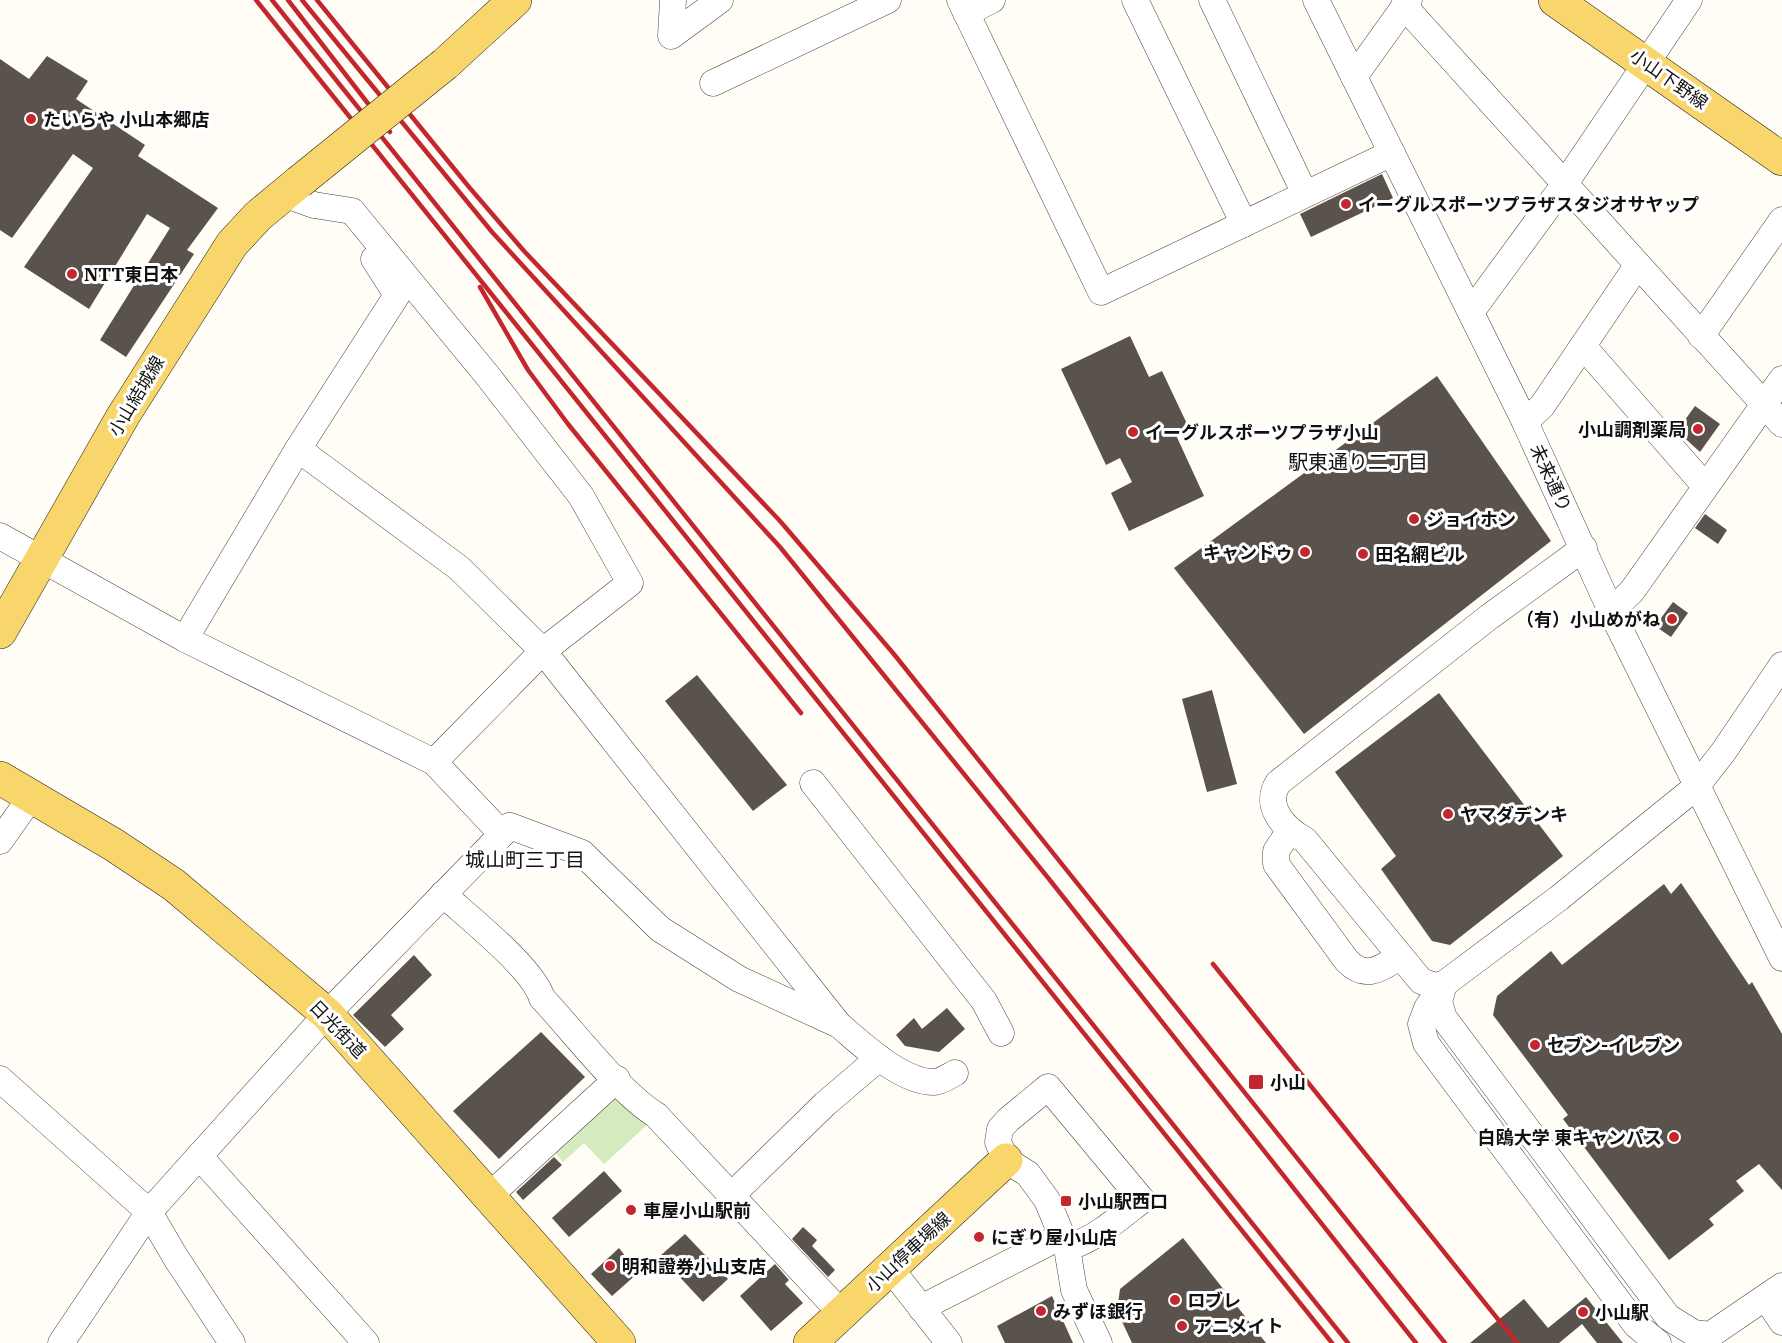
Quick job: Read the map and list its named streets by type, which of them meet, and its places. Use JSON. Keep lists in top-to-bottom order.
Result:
{
  "streets": {
    "main road": [
      "小山下野線",
      "小山結城線",
      "日光街道",
      "小山停車場線"
    ],
    "street": ["未来通り"]
  },
  "districts": ["駅東通り二丁目", "城山町三丁目"],
  "places": {
    "other": [
      "たいらや 小山本郷店",
      "イーグルスポーツプラザスタジオサヤップ",
      "NTT東日本",
      "小山調剤薬局",
      "イーグルスポーツプラザ小山",
      "ジョイホン",
      "キャンドゥ",
      "田名網ビル",
      "（有）小山めがね",
      "ヤマダデンキ",
      "セブン-イレブン",
      "白鴎大学 東キャンパス",
      "車屋小山駅前",
      "にぎり屋小山店",
      "明和證券小山支店",
      "ロブレ",
      "みずほ銀行",
      "小山駅",
      "アニメイト"
    ],
    "transit": ["小山", "小山駅西口"]
  }
}
